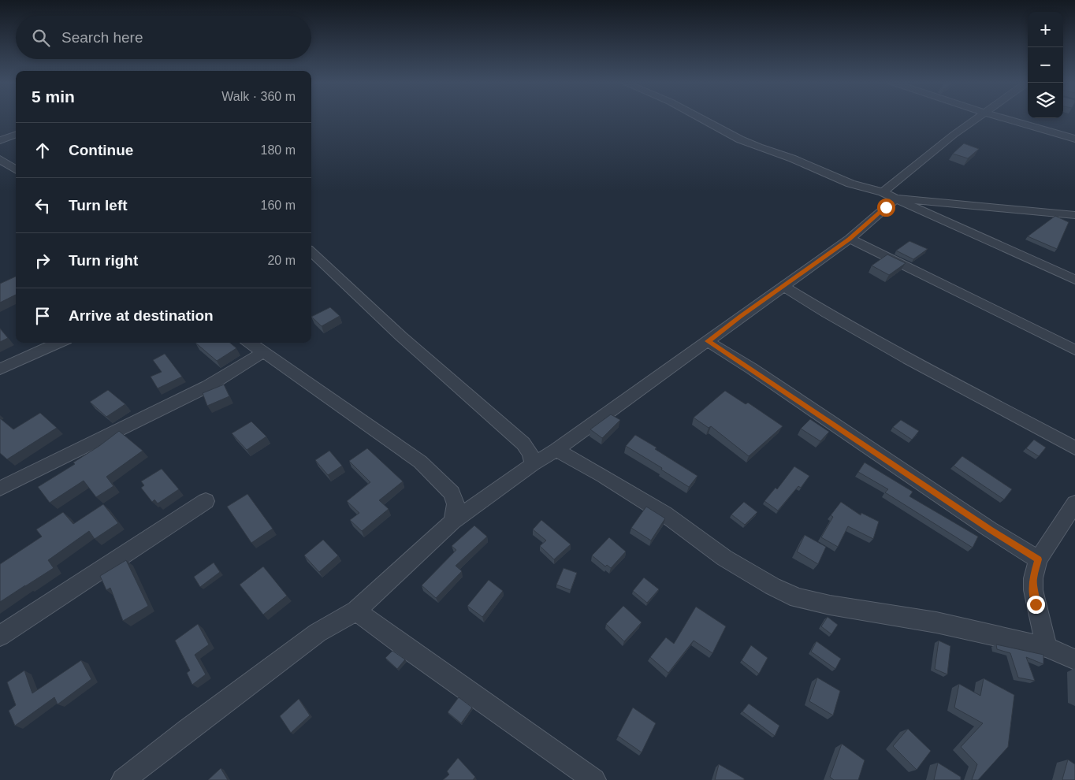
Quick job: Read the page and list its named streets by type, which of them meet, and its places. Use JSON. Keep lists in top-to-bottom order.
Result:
{
  "page": {
    "map_buttons": ["+", "−"],
    "search": "Search here",
    "heading": ["5 min", "Walk · 360 m"],
    "list": [
      ["Continue", "180 m"],
      ["Turn left", "160 m"],
      ["Turn right", "20 m"],
      "Arrive at destination"
    ]
  }
}
